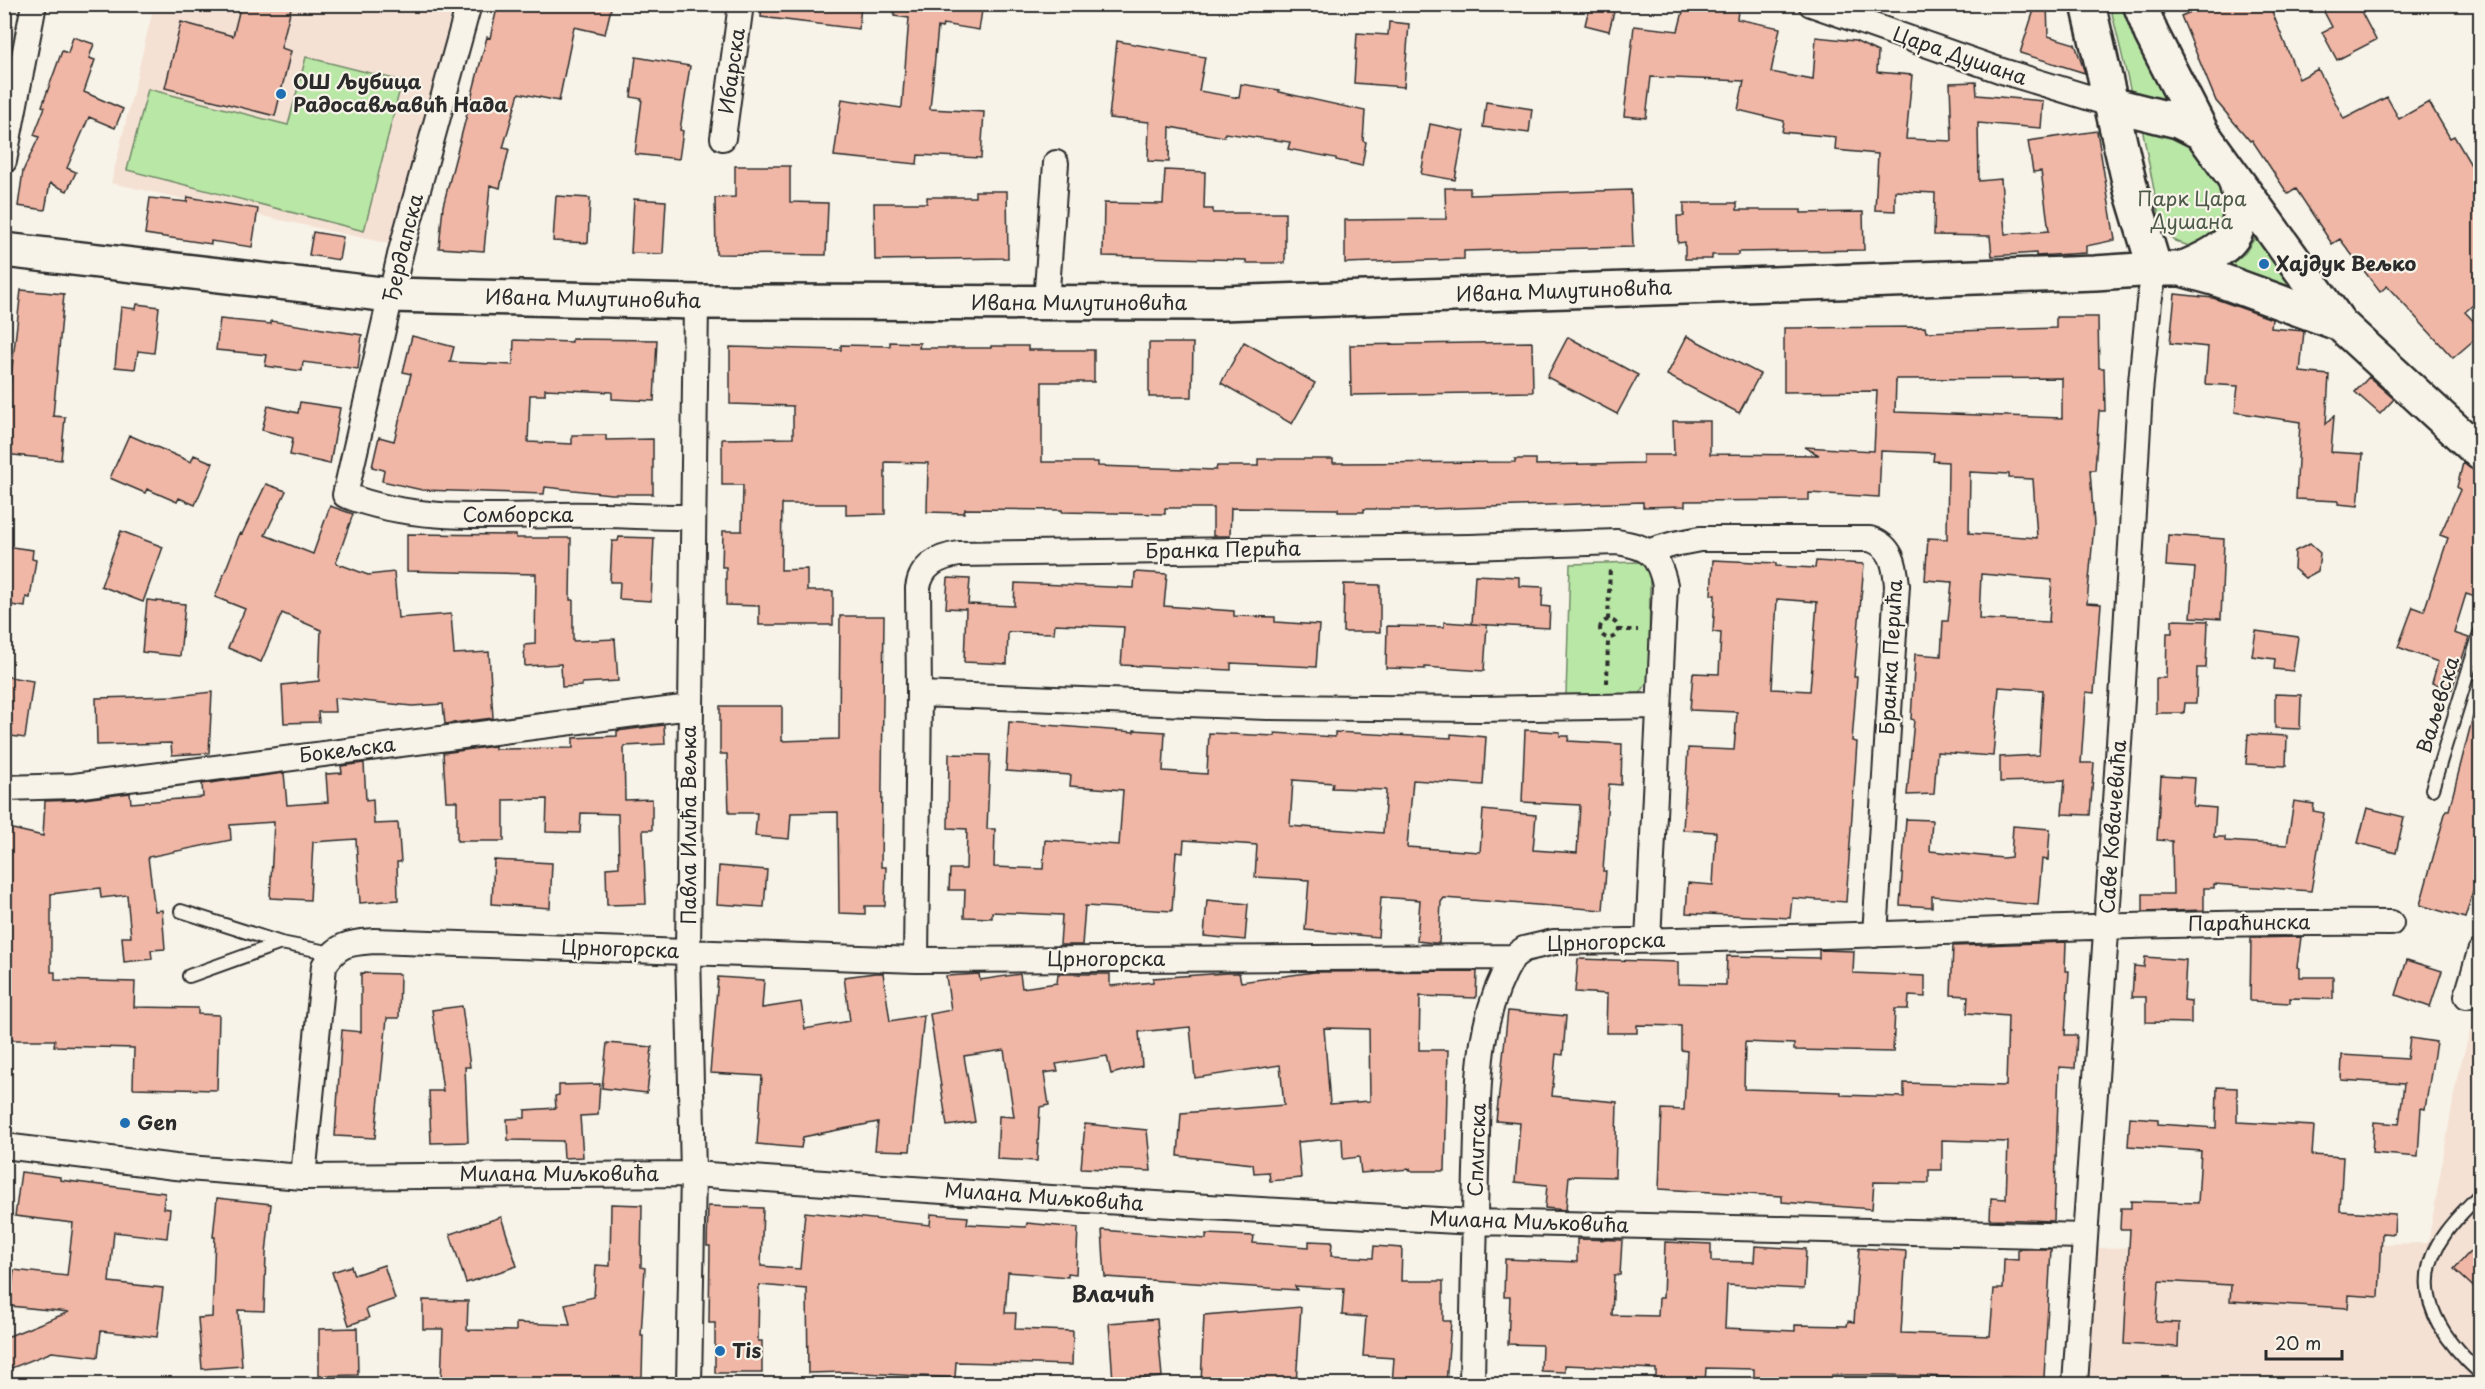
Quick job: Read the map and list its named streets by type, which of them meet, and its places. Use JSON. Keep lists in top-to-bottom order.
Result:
{
  "streets": {
    "street": [
      "Цара Душана",
      "Ибарска",
      "Ђердапска",
      "Ивана Милутиновића",
      "Сомборска",
      "Бранка Перића",
      "Бокељска",
      "Павла Илића Вељка",
      "Саве Ковачевића",
      "Параћинска",
      "Црногорска",
      "Сплитска",
      "Милана Миљковића"
    ],
    "lane": ["Ваљевска"]
  },
  "crossings": [
    ["Ђердапска", "Ивана Милутиновића"],
    ["Ђердапска", "Сомборска"],
    ["Ивана Милутиновића", "Павла Илића Вељка"],
    ["Ивана Милутиновића", "Саве Ковачевића"],
    ["Сомборска", "Павла Илића Вељка"],
    ["Бранка Перића", "Црногорска"],
    ["Бокељска", "Павла Илића Вељка"],
    ["Павла Илића Вељка", "Црногорска"],
    ["Павла Илића Вељка", "Милана Миљковића"],
    ["Саве Ковачевића", "Параћинска"],
    ["Саве Ковачевића", "Црногорска"],
    ["Саве Ковачевића", "Милана Миљковића"],
    ["Параћинска", "Црногорска"],
    ["Црногорска", "Сплитска"],
    ["Сплитска", "Милана Миљковића"]
  ],
  "districts": ["Влачић"],
  "parks": ["Парк Цара Душана"],
  "places": [
    "ОШ Љубица Радосављавић Нада",
    "Хајдук Вељко",
    "Gen",
    "Tis"
  ],
  "scale_bar": "20 m"
}
